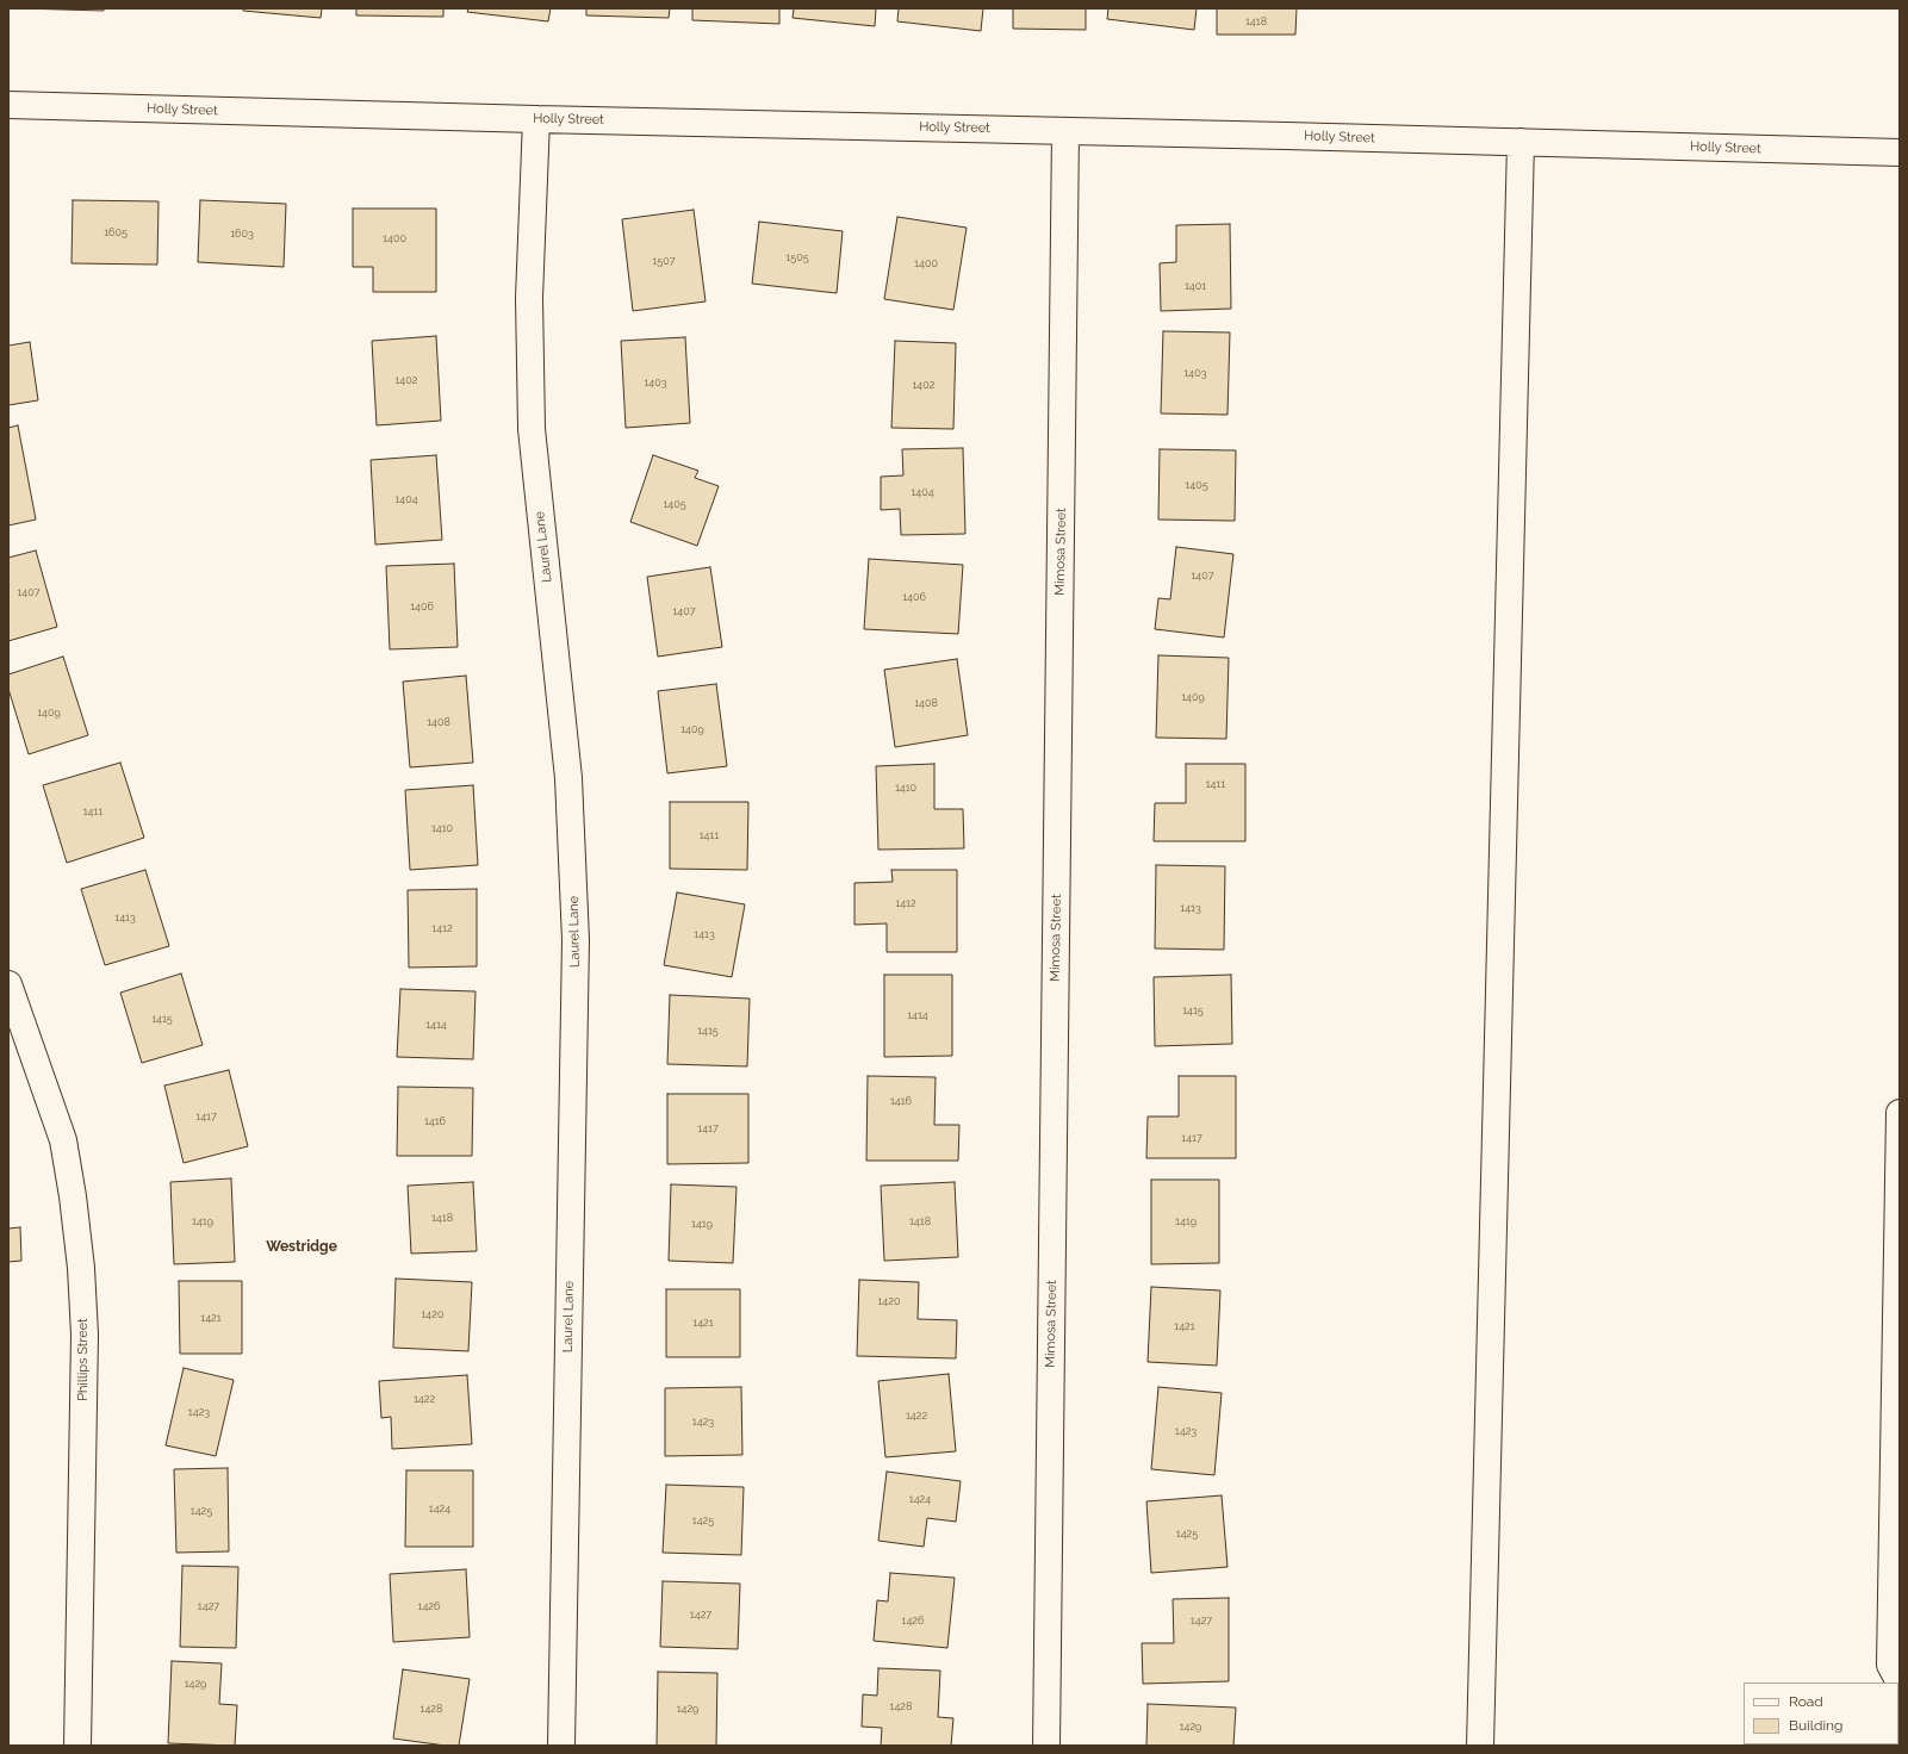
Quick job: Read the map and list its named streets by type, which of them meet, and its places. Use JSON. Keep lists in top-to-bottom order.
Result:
{
  "streets": {
    "street": [
      "Holly Street",
      "Laurel Lane",
      "Mimosa Street",
      "Phillips Street"
    ]
  },
  "crossings": [
    ["Holly Street", "Laurel Lane"],
    ["Holly Street", "Mimosa Street"]
  ],
  "districts": ["Westridge"],
  "house_numbers": [
    "1418",
    "1605",
    "1603",
    "1400",
    "1505",
    "1507",
    "1400",
    "1401",
    "1403",
    "1402",
    "1403",
    "1402",
    "1405",
    "1404",
    "1404",
    "1405",
    "1407",
    "1407",
    "1406",
    "1406",
    "1407",
    "1409",
    "1408",
    "1409",
    "1408",
    "1409",
    "1411",
    "1410",
    "1411",
    "1410",
    "1411",
    "1412",
    "1413",
    "1413",
    "1412",
    "1413",
    "1415",
    "1414",
    "1415",
    "1414",
    "1415",
    "1416",
    "1417",
    "1416",
    "1417",
    "1417",
    "1418",
    "1419",
    "1418",
    "1419",
    "1419",
    "1420",
    "1420",
    "1421",
    "1421",
    "1421",
    "1422",
    "1423",
    "1422",
    "1423",
    "1423",
    "1424",
    "1424",
    "1425",
    "1425",
    "1425",
    "1427",
    "1426",
    "1427",
    "1426",
    "1427",
    "1429",
    "1428",
    "1428",
    "1429",
    "1429"
  ],
  "legend": ["Road", "Building"]
}
